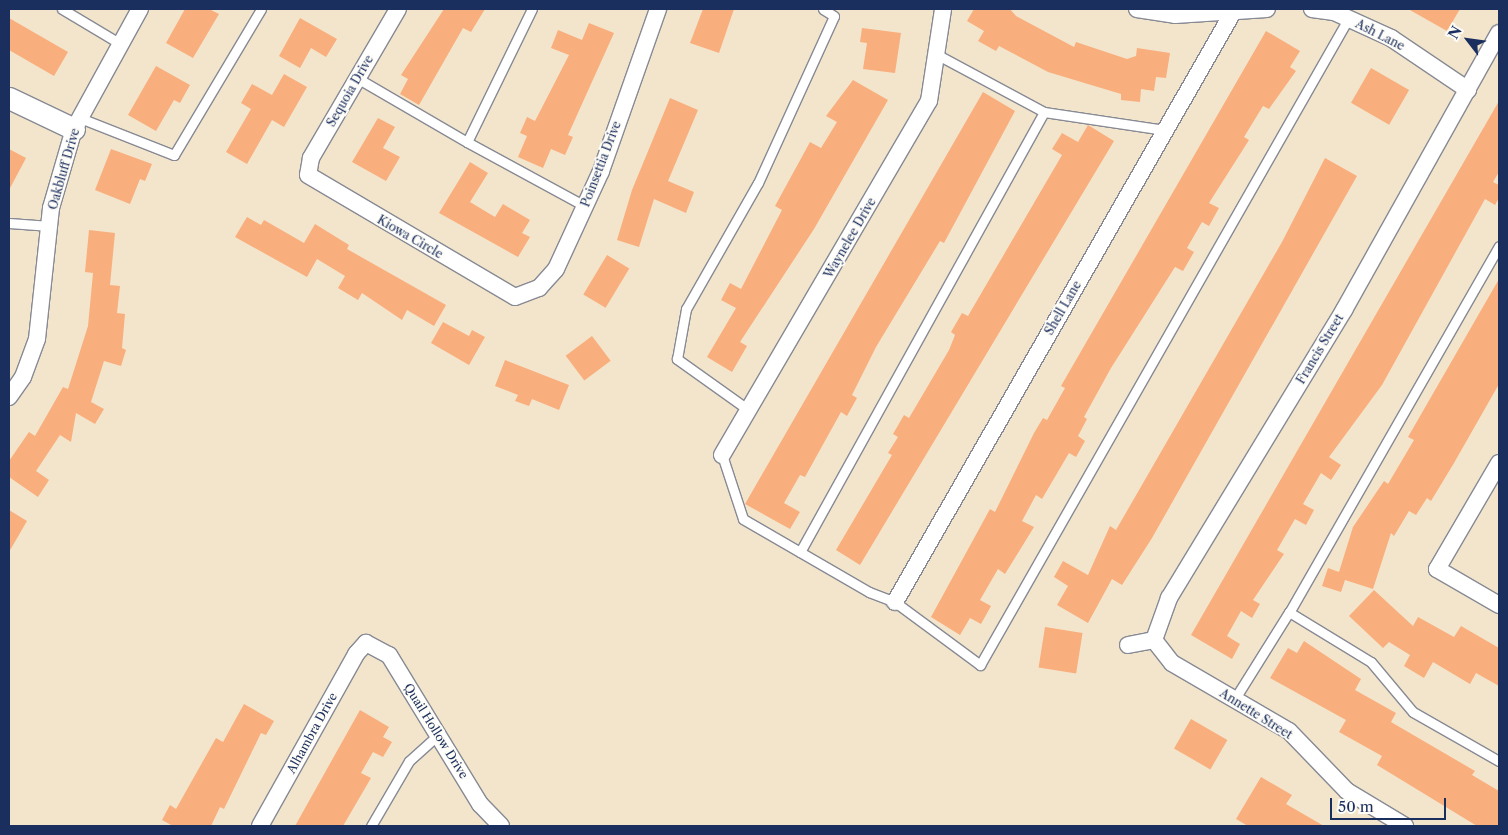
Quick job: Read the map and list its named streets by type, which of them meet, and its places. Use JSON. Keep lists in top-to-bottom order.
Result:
{
  "streets": {
    "street": [
      "Ash Lane",
      "Sequoia Drive",
      "Poinsettia Drive",
      "Oakbluff Drive",
      "Kiowa Circle",
      "Waynelee Drive",
      "Shell Lane",
      "Francis Street",
      "Annette Street",
      "Quail Hollow Drive",
      "Alhambra Drive"
    ]
  },
  "crossings": [
    ["Ash Lane", "Francis Street"],
    ["Sequoia Drive", "Kiowa Circle"],
    ["Poinsettia Drive", "Kiowa Circle"],
    ["Francis Street", "Annette Street"],
    ["Quail Hollow Drive", "Alhambra Drive"]
  ],
  "scale_bar": "50 m",
  "north": "top left"
}
